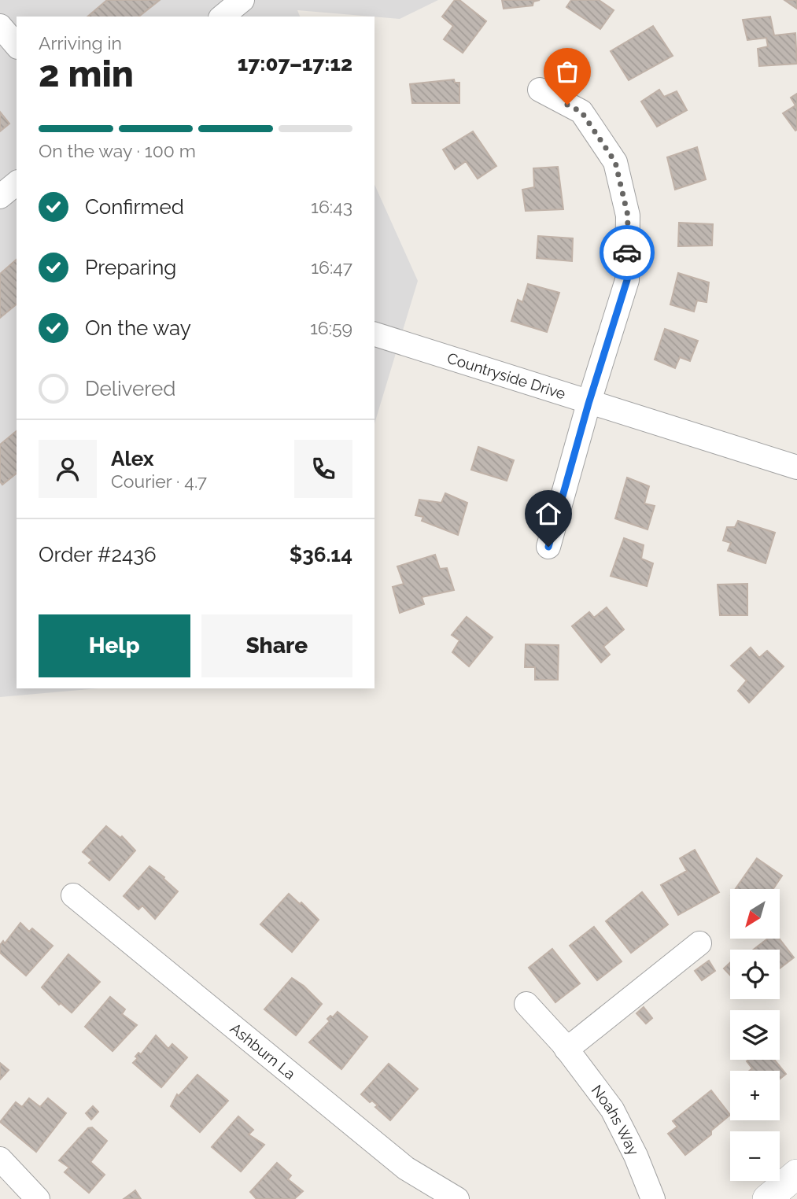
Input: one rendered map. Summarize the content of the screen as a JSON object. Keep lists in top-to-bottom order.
{
  "streets": {
    "street": ["Countryside Drive", "Ashburn La", "Noahs Way"]
  },
  "north": "bottom left",
  "page": {
    "heading": ["2 min", "Arriving in", "17:07–17:12"],
    "panel": [
      "Alex",
      "Courier · 4.7",
      "Order #2436",
      "$36.14"
    ],
    "bar": "On the way · 100 m",
    "list": [
      ["Confirmed", "16:43"],
      ["Preparing", "16:47"],
      ["On the way", "16:59"],
      "Delivered"
    ],
    "buttons": ["Help", "Share"],
    "map_buttons": ["+", "−"]
  }
}
